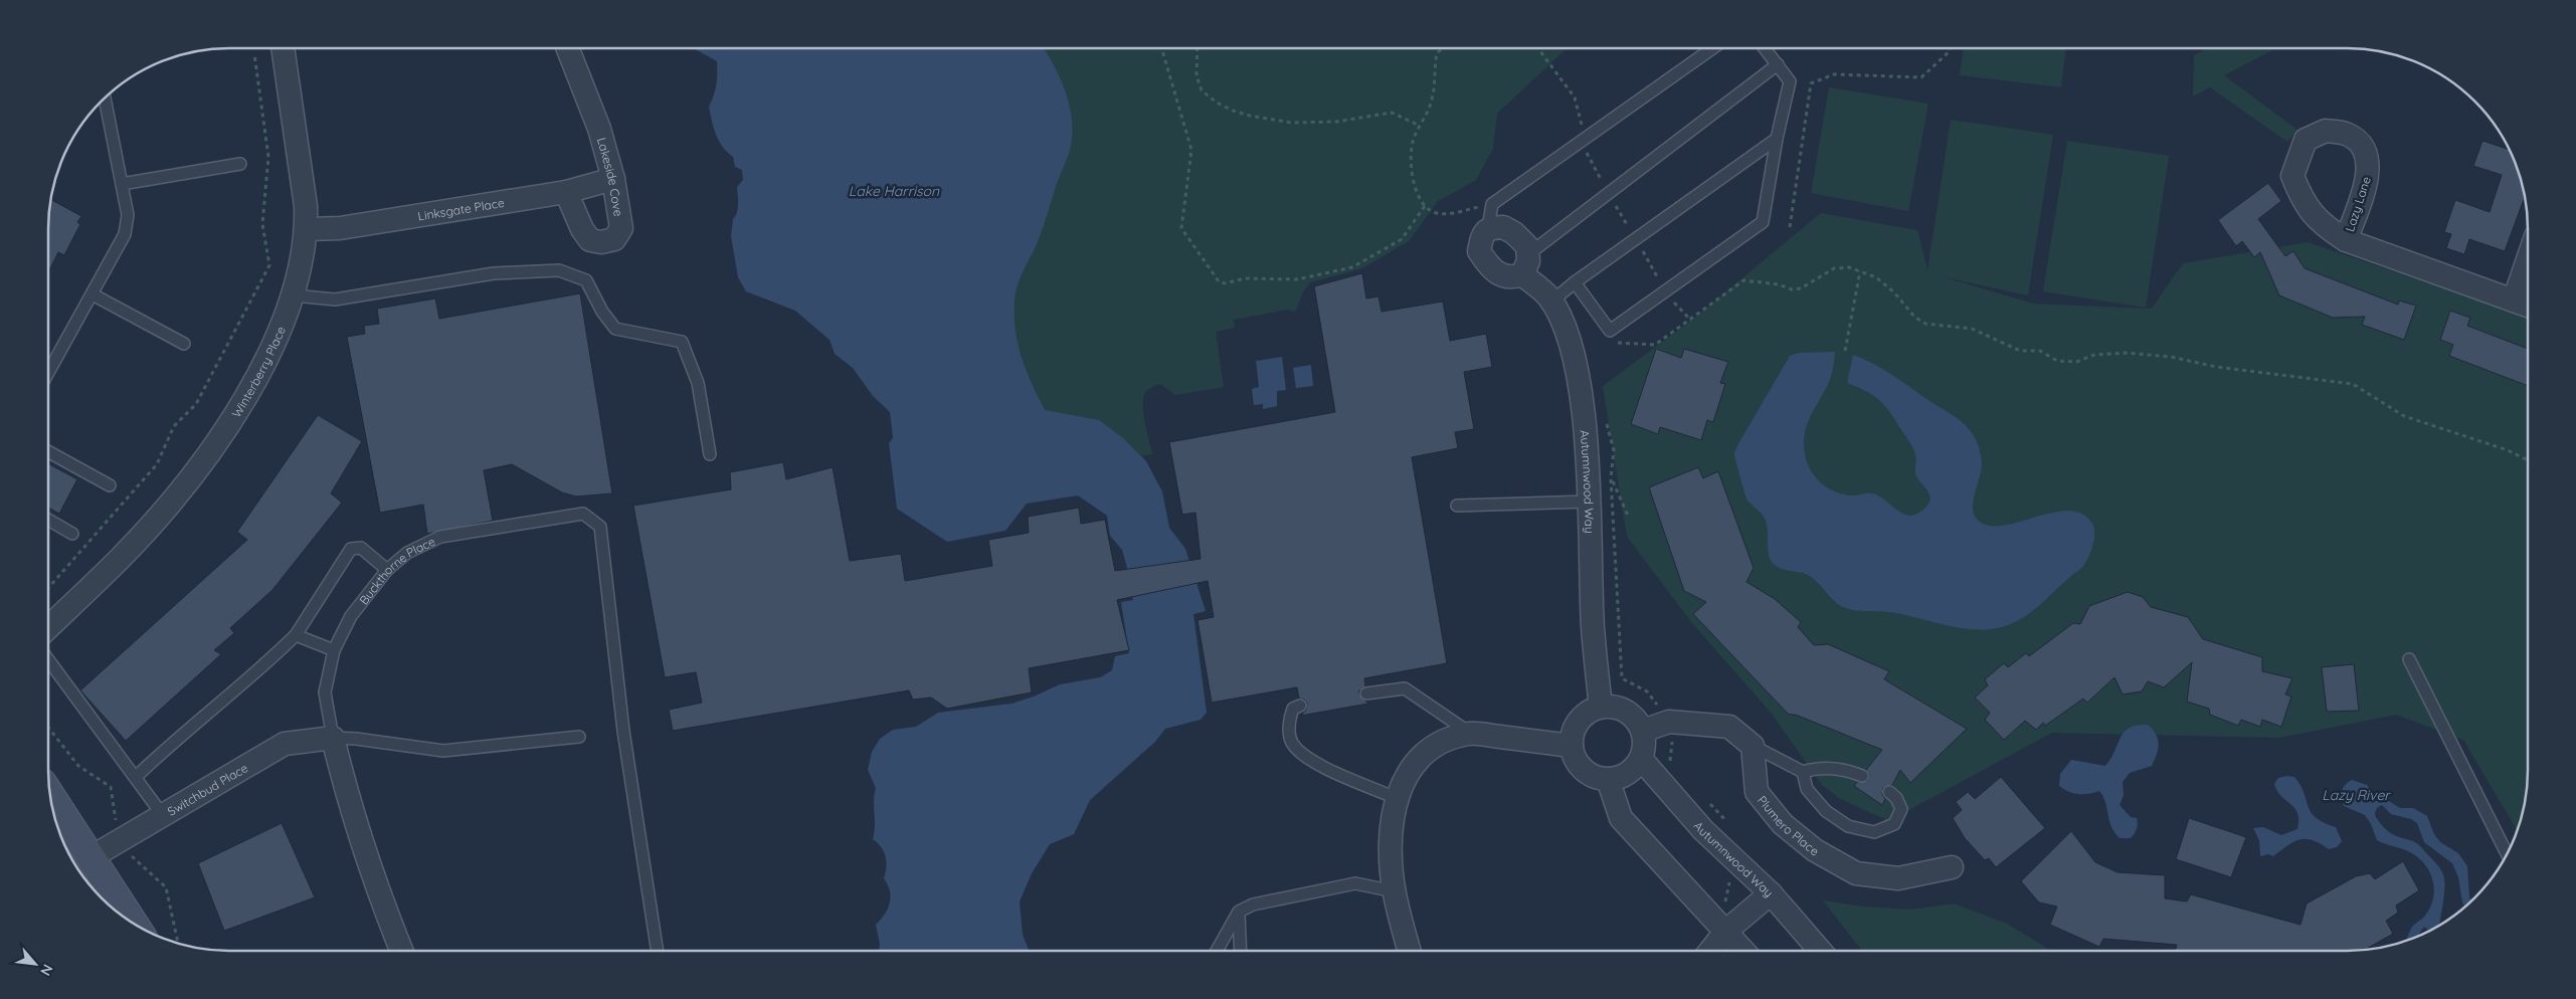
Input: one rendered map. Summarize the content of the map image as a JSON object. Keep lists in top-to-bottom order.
{
  "streets": {
    "street": [
      "Lakeside Cove",
      "Lazy Lane",
      "Linksgate Place",
      "Winterberry Place",
      "Autumnwood Way",
      "Buckthorne Place",
      "Switchbud Place",
      "Plumero Place"
    ]
  },
  "crossings": [
    ["Lakeside Cove", "Linksgate Place"],
    ["Linksgate Place", "Winterberry Place"],
    ["Buckthorne Place", "Switchbud Place"]
  ],
  "water": ["Lake Harrison", "Lazy River"],
  "north": "bottom right"
}
